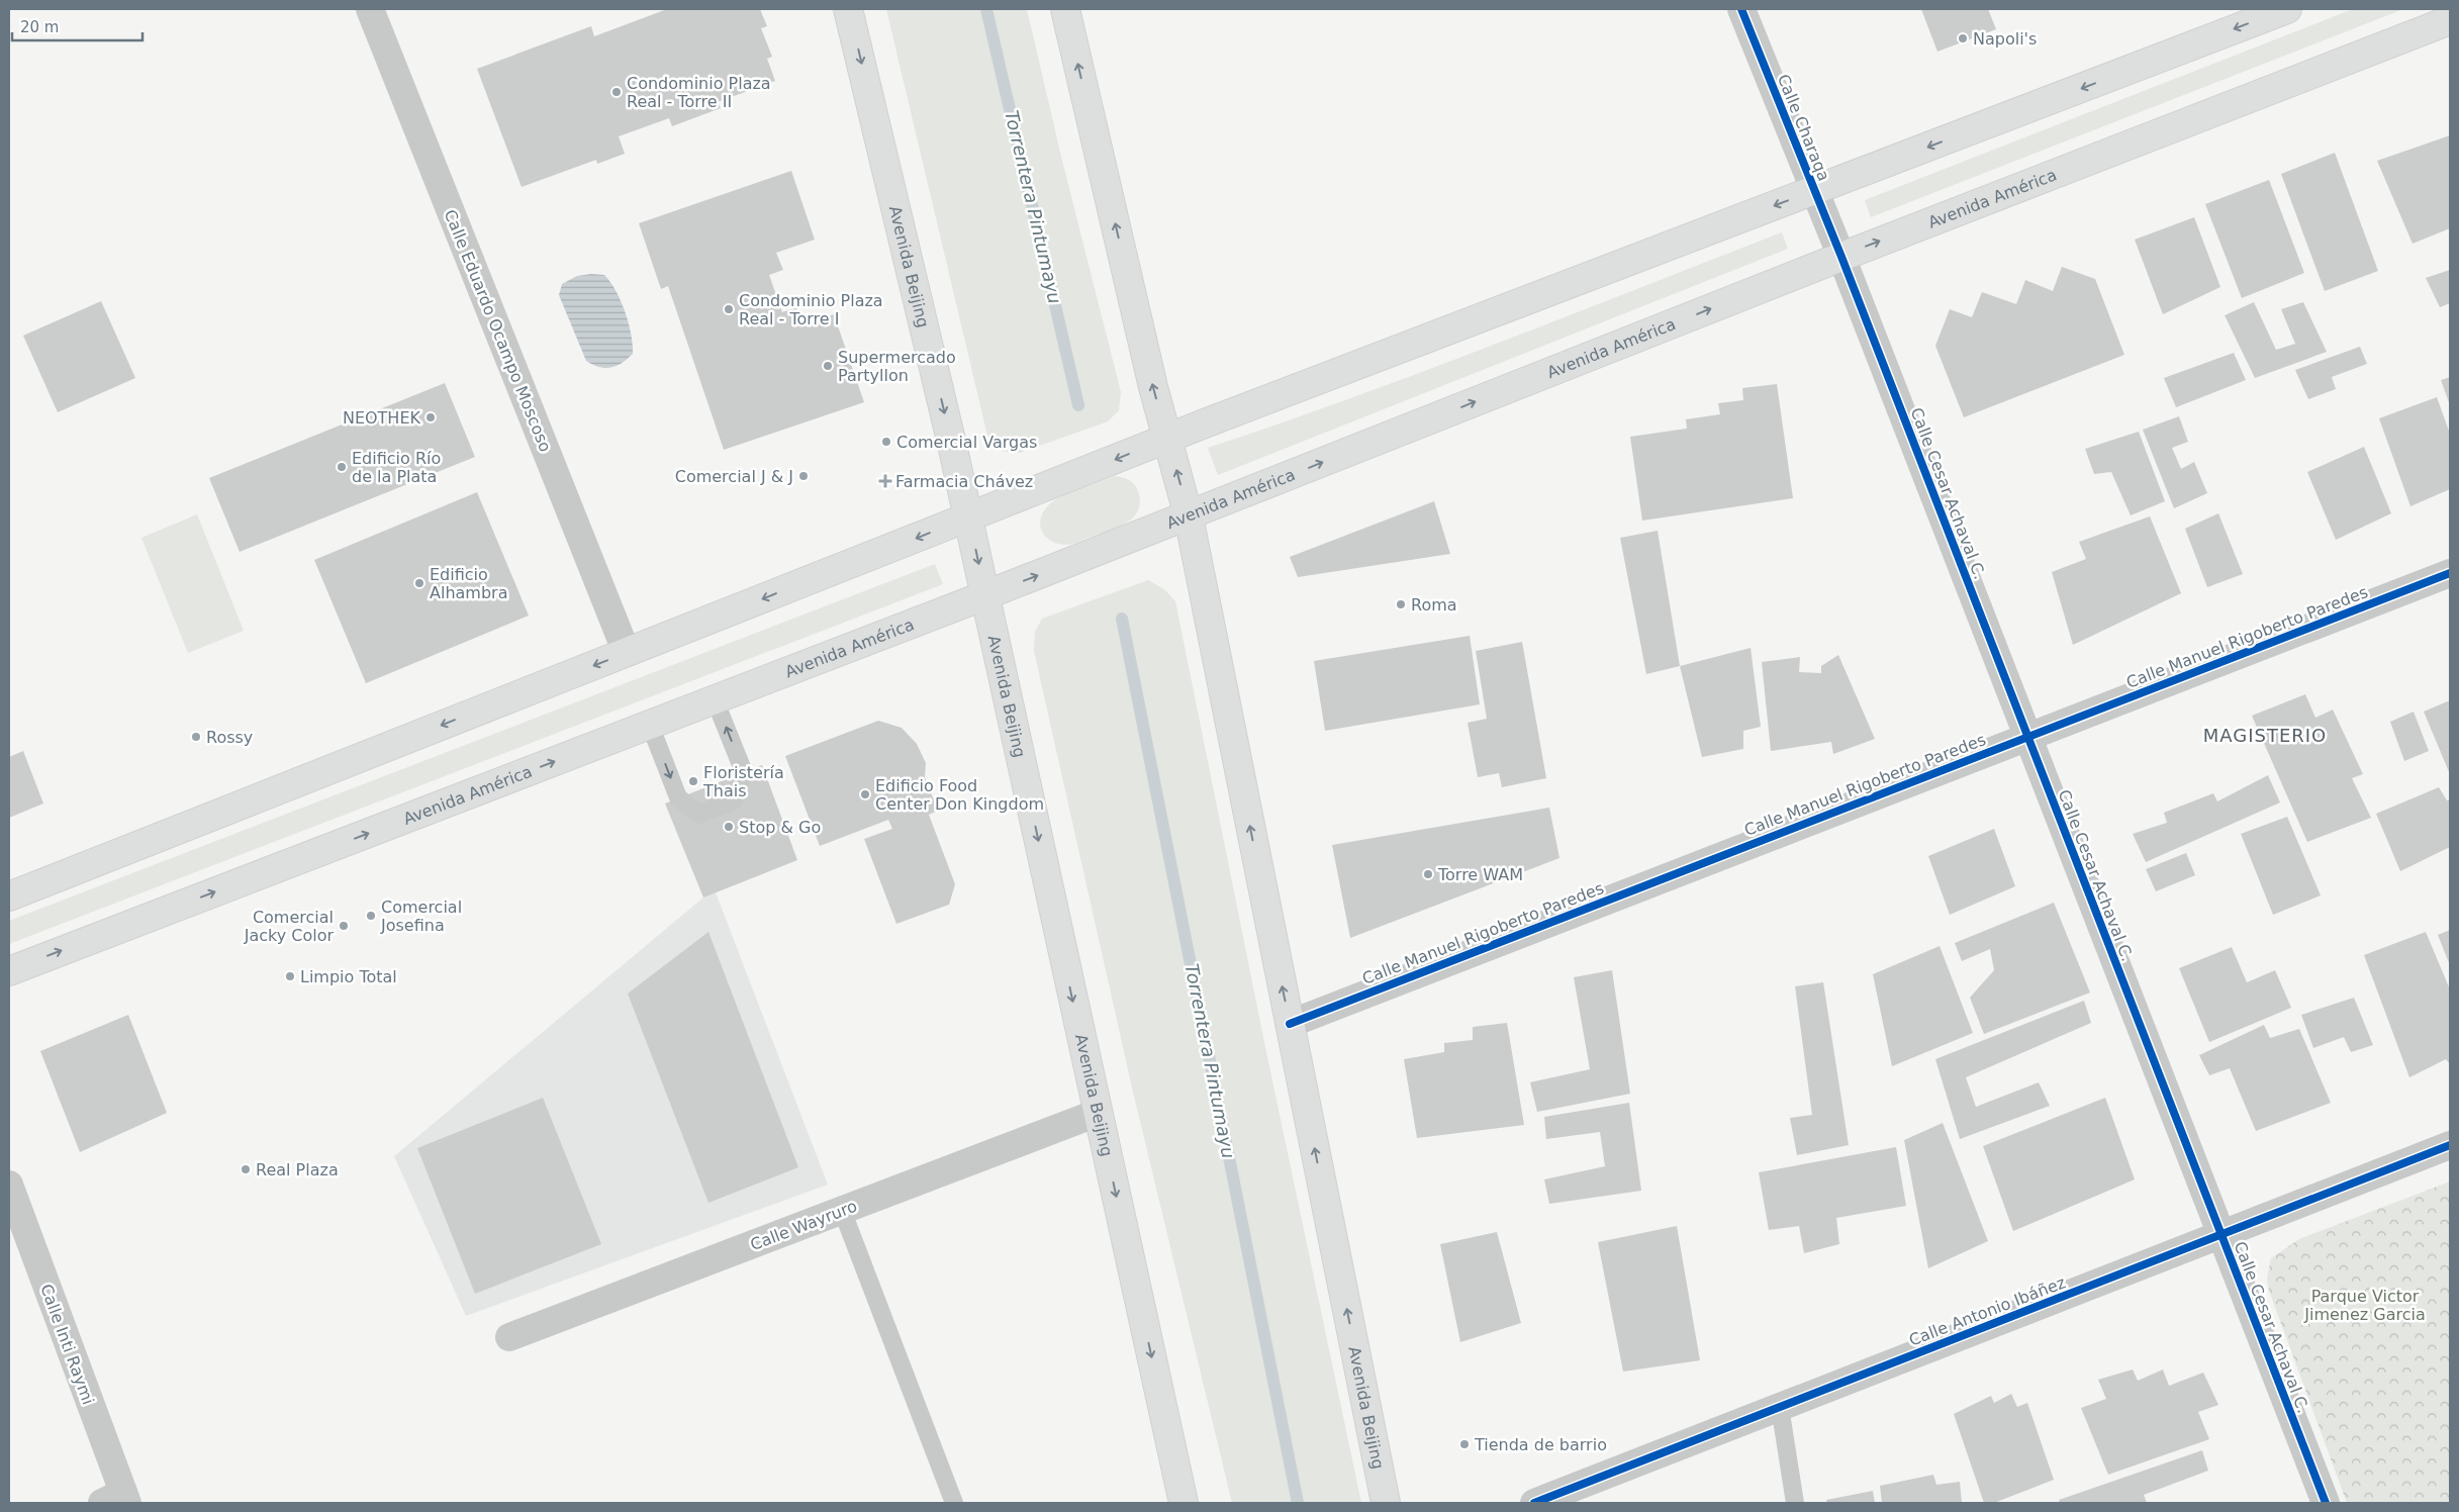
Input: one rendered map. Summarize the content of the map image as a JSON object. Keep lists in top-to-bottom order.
{
  "streets": {
    "main road": ["Avenida América", "Avenida Beijing"],
    "street": [
      "Calle Charaqa",
      "Calle Eduardo Ocampo Moscoso",
      "Calle Cesar Achaval C.",
      "Calle Manuel Rigoberto Paredes",
      "Calle Wayruro",
      "Calle Antonio Ibáñez",
      "Calle Inti Raymi"
    ]
  },
  "crossings": [
    ["Calle Charaqa", "Avenida América"],
    ["Calle Charaqa", "Calle Cesar Achaval C."],
    ["Avenida América", "Avenida Beijing"],
    ["Avenida América", "Calle Cesar Achaval C."],
    ["Avenida Beijing", "Calle Manuel Rigoberto Paredes"],
    ["Avenida Beijing", "Calle Wayruro"],
    ["Calle Cesar Achaval C.", "Calle Manuel Rigoberto Paredes"],
    ["Calle Cesar Achaval C.", "Calle Antonio Ibáñez"]
  ],
  "districts": ["MAGISTERIO"],
  "water": ["Torrentera Pintumayu"],
  "parks": ["Parque Victor Jimenez Garcia"],
  "places": {
    "other": [
      "Napoli's",
      "Condominio Plaza Real - Torre II",
      "Condominio Plaza Real - Torre I",
      "Supermercado Partyllon",
      "NEOTHEK",
      "Comercial Vargas",
      "Edificio Río de la Plata",
      "Comercial J & J",
      "Edificio Alhambra",
      "Roma",
      "Rossy",
      "Floristería Thais",
      "Edificio Food Center Don Kingdom",
      "Stop & Go",
      "Torre WAM",
      "Comercial Josefina",
      "Comercial Jacky Color",
      "Limpio Total",
      "Real Plaza",
      "Tienda de barrio"
    ],
    "health": ["Farmacia Chávez"]
  },
  "scale_bar": "20 m"
}
